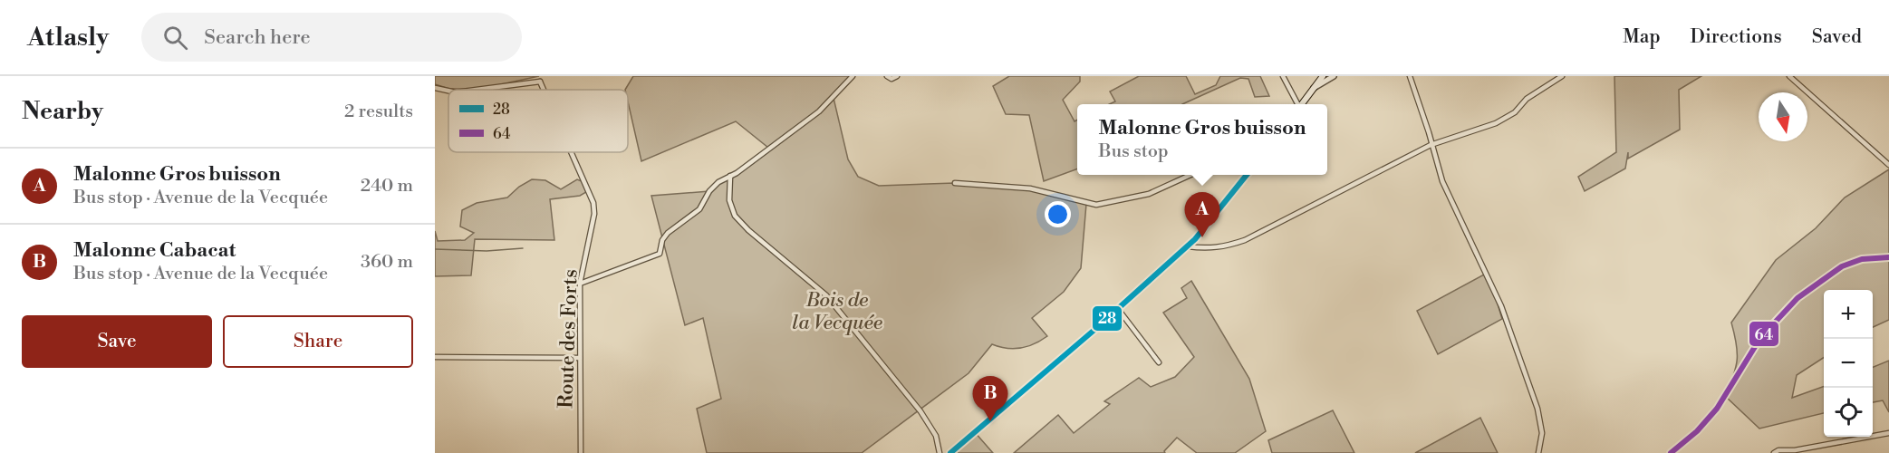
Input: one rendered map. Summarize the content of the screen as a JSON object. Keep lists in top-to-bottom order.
{
  "streets": {
    "street": ["Route des Forts"]
  },
  "parks": ["Bois de la Vecquée"],
  "lines": ["transit line 28", "transit line 64"],
  "legend": ["28", "64"],
  "north": "bottom",
  "page": {
    "header": "Atlasly",
    "search": "Search here",
    "nav": ["Map", "Directions", "Saved"],
    "heading": ["Nearby", "2 results"],
    "popup": ["Malonne Gros buisson", "Bus stop"],
    "list": [
      {
        "mark": "A",
        "name": "Malonne Gros buisson",
        "note": "Bus stop · Avenue de la Vecquée",
        "value": "240 m"
      },
      {
        "mark": "B",
        "name": "Malonne Cabacat",
        "note": "Bus stop · Avenue de la Vecquée",
        "value": "360 m"
      }
    ],
    "pins": ["A", "B"],
    "map_buttons": ["+", "−"],
    "buttons": ["Save", "Share"]
  }
}
